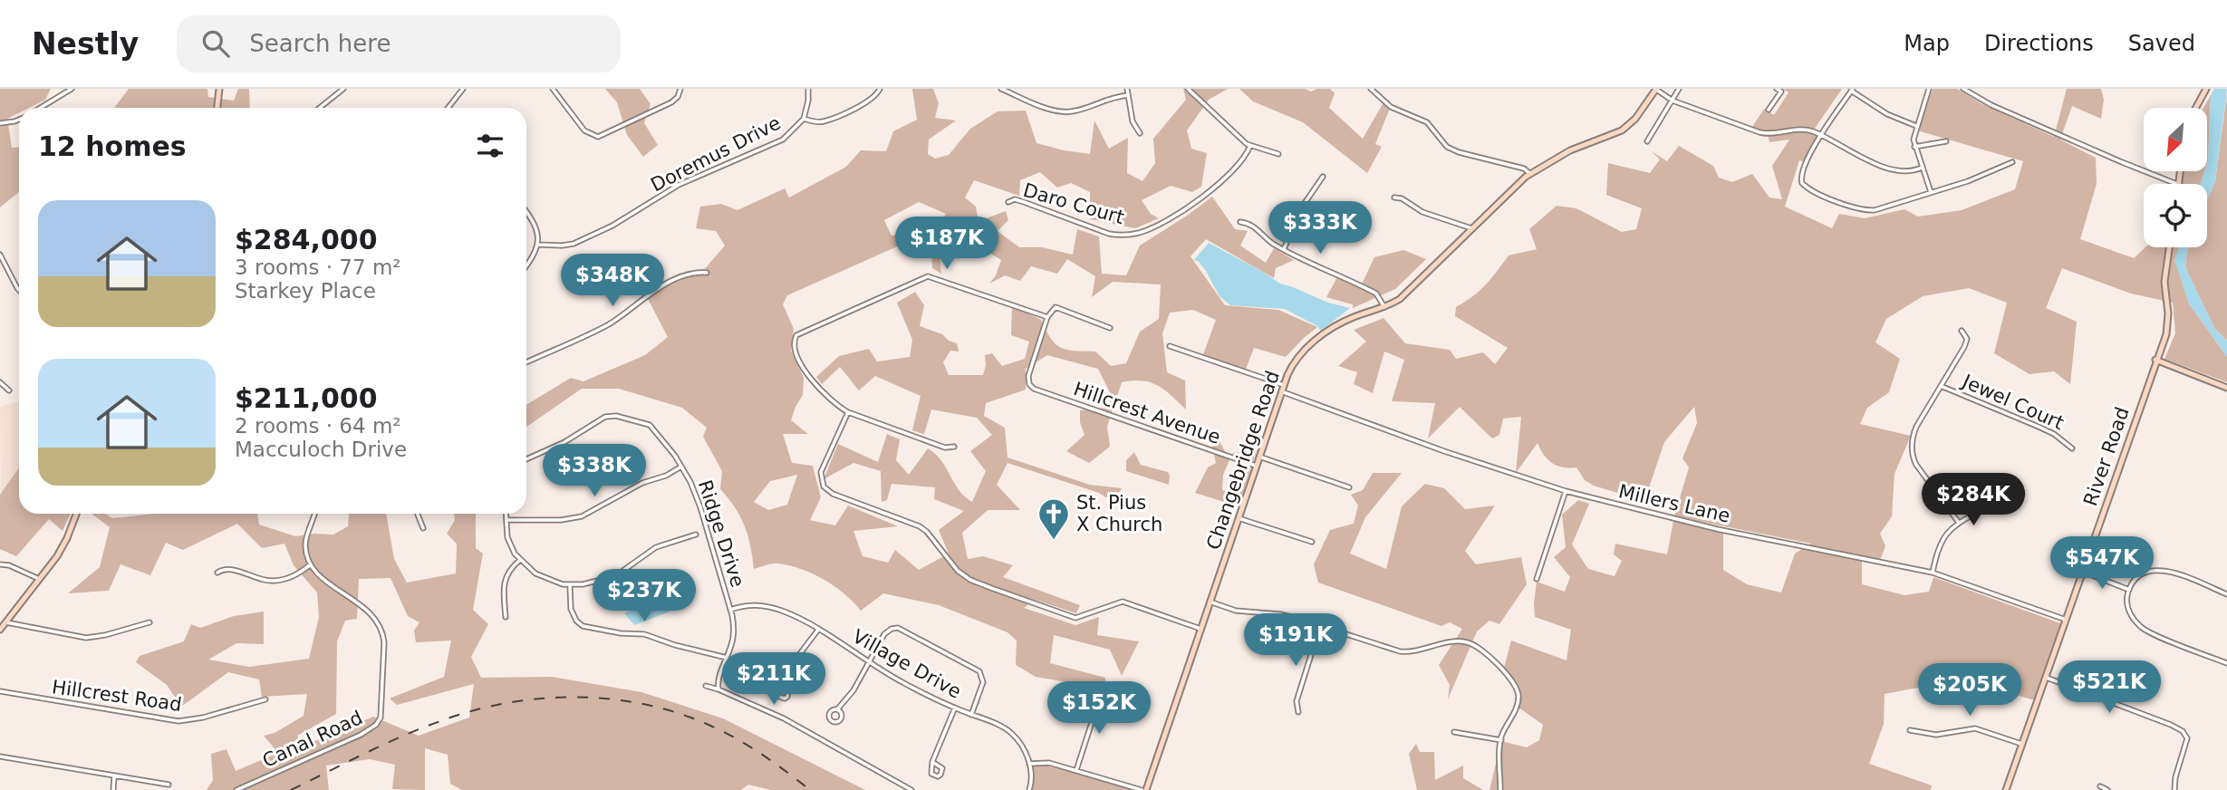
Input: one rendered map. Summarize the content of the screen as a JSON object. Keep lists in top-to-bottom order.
{
  "streets": {
    "main road": ["River Road", "Changebridge Road"],
    "street": [
      "Doremus Drive",
      "Daro Court",
      "Jewel Court",
      "Hillcrest Avenue",
      "Millers Lane",
      "Ridge Drive",
      "Village Drive",
      "Hillcrest Road",
      "Canal Road"
    ]
  },
  "crossings": [
    ["Hillcrest Avenue", "Changebridge Road"],
    ["River Road", "Millers Lane"],
    ["Changebridge Road", "Millers Lane"],
    ["Ridge Drive", "Village Drive"]
  ],
  "places": {
    "church": ["St. Pius X Church"]
  },
  "north": "bottom left",
  "page": {
    "header": "Nestly",
    "search": "Search here",
    "nav": ["Map", "Directions", "Saved"],
    "heading": "12 homes",
    "list": [
      {
        "name": "$284,000",
        "note": "3 rooms · 77 m² · Starkey Place"
      },
      {
        "name": "$211,000",
        "note": "2 rooms · 64 m² · Macculoch Drive"
      }
    ],
    "price": [
      "$333K",
      "$187K",
      "$348K",
      "$338K",
      "$284K",
      "$547K",
      "$237K",
      "$191K",
      "$211K",
      "$521K",
      "$205K",
      "$152K"
    ]
  }
}
